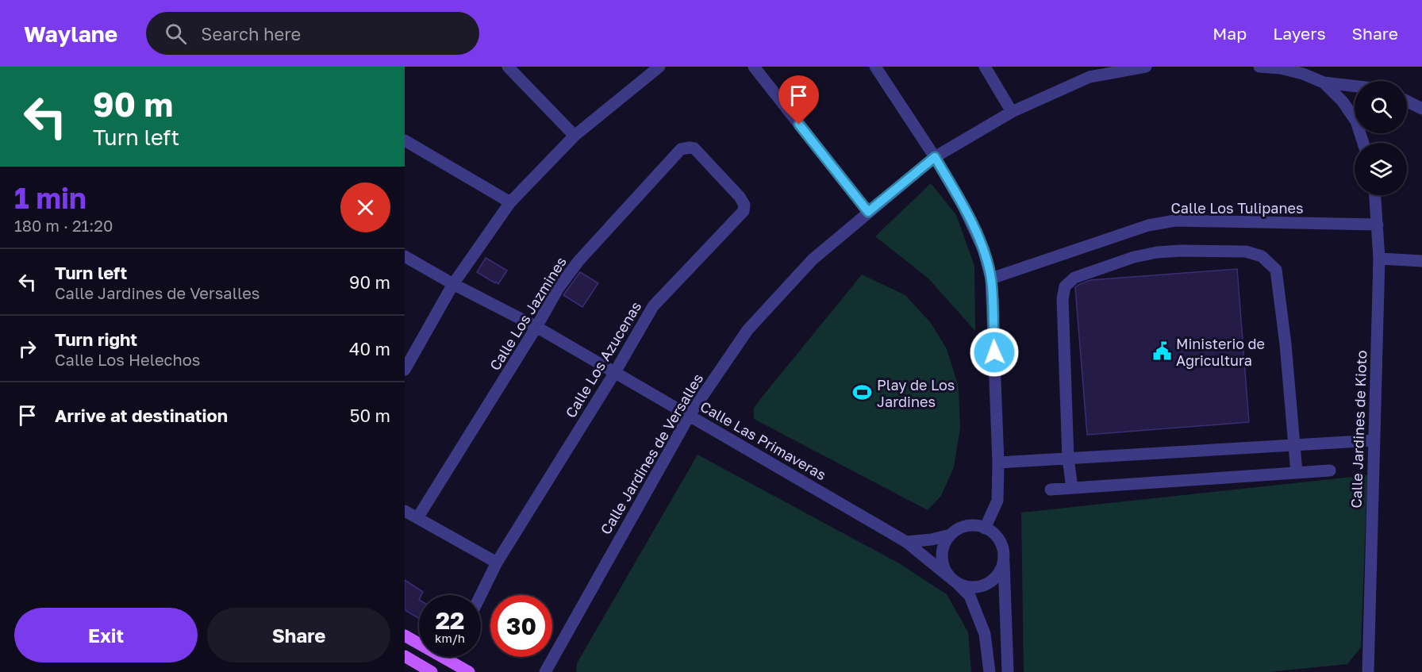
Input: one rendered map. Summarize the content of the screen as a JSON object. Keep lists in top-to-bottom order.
{
  "streets": {
    "street": [
      "Calle Los Tulipanes",
      "Calle Los Jazmines",
      "Calle Los Azucenas",
      "Calle Jardines de Kioto",
      "Calle Las Primaveras",
      "Calle Jardines de Versalles"
    ]
  },
  "crossings": [
    ["Calle Los Tulipanes", "Calle Jardines de Kioto"],
    ["Calle Los Jazmines", "Calle Los Azucenas"],
    ["Calle Los Jazmines", "Calle Las Primaveras"],
    ["Calle Los Azucenas", "Calle Las Primaveras"],
    ["Calle Las Primaveras", "Calle Jardines de Versalles"]
  ],
  "places": {
    "public building": ["Ministerio de Agricultura"],
    "sports": ["Play de Los Jardines"]
  },
  "page": {
    "header": "Waylane",
    "search": "Search here",
    "nav": ["Map", "Layers", "Share"],
    "turn": ["90 m", "Turn left"],
    "heading": ["1 min", "180 m · 21:20"],
    "list": [
      {
        "name": "Turn left",
        "note": "Calle Jardines de Versalles",
        "value": "90 m"
      },
      {
        "name": "Turn right",
        "note": "Calle Los Helechos",
        "value": "40 m"
      },
      {
        "name": "Arrive at destination",
        "value": "50 m"
      }
    ],
    "speed": "22 km/h",
    "limit": "30",
    "buttons": ["Exit", "Share"]
  }
}
